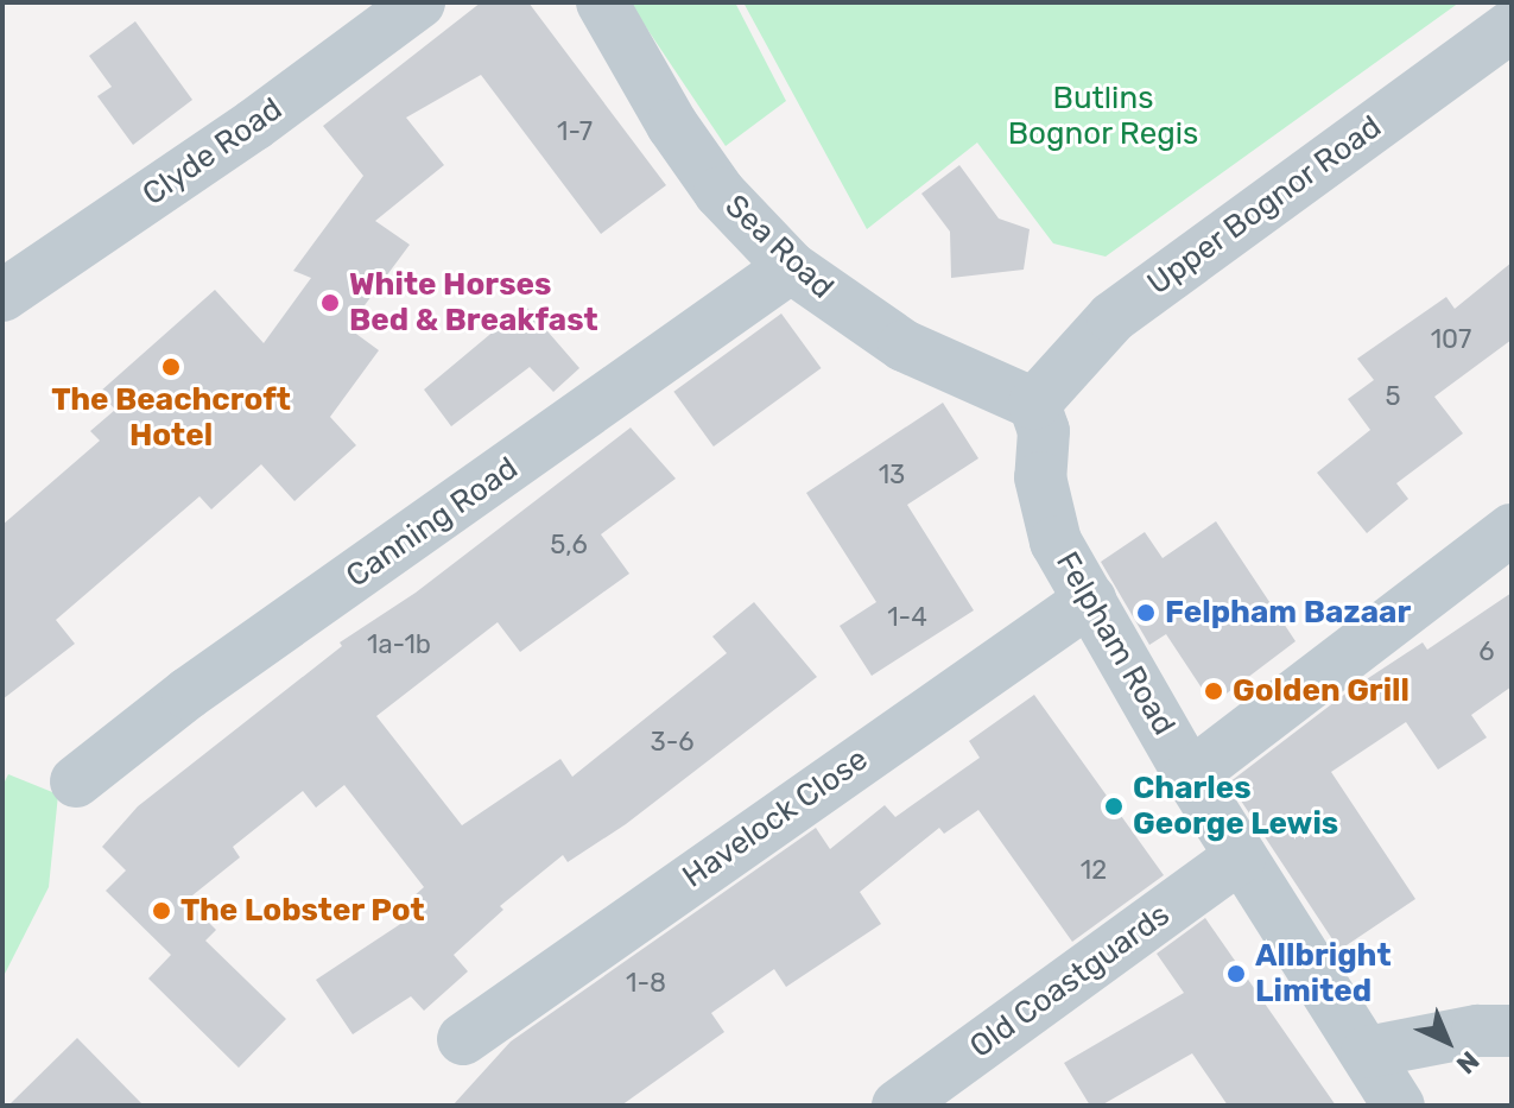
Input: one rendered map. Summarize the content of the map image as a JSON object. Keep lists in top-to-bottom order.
{
  "streets": {
    "street": [
      "Clyde Road",
      "Upper Bognor Road",
      "Sea Road",
      "Canning Road",
      "Felpham Road",
      "Havelock Close",
      "Old Coastguards"
    ]
  },
  "crossings": [
    ["Upper Bognor Road", "Sea Road"],
    ["Upper Bognor Road", "Felpham Road"],
    ["Sea Road", "Canning Road"],
    ["Sea Road", "Felpham Road"],
    ["Felpham Road", "Havelock Close"],
    ["Felpham Road", "Old Coastguards"]
  ],
  "parks": ["Butlins Bognor Regis"],
  "places": [
    "White Horses Bed & Breakfast",
    "The Beachcroft Hotel",
    "Felpham Bazaar",
    "Golden Grill",
    "Charles George Lewis",
    "The Lobster Pot",
    "Allbright Limited"
  ],
  "house_numbers": [
    "1-7",
    "107",
    "5",
    "13",
    "5,6",
    "1-4",
    "1a-1b",
    "6",
    "3-6",
    "12",
    "1-8"
  ],
  "north": "bottom right"
}
